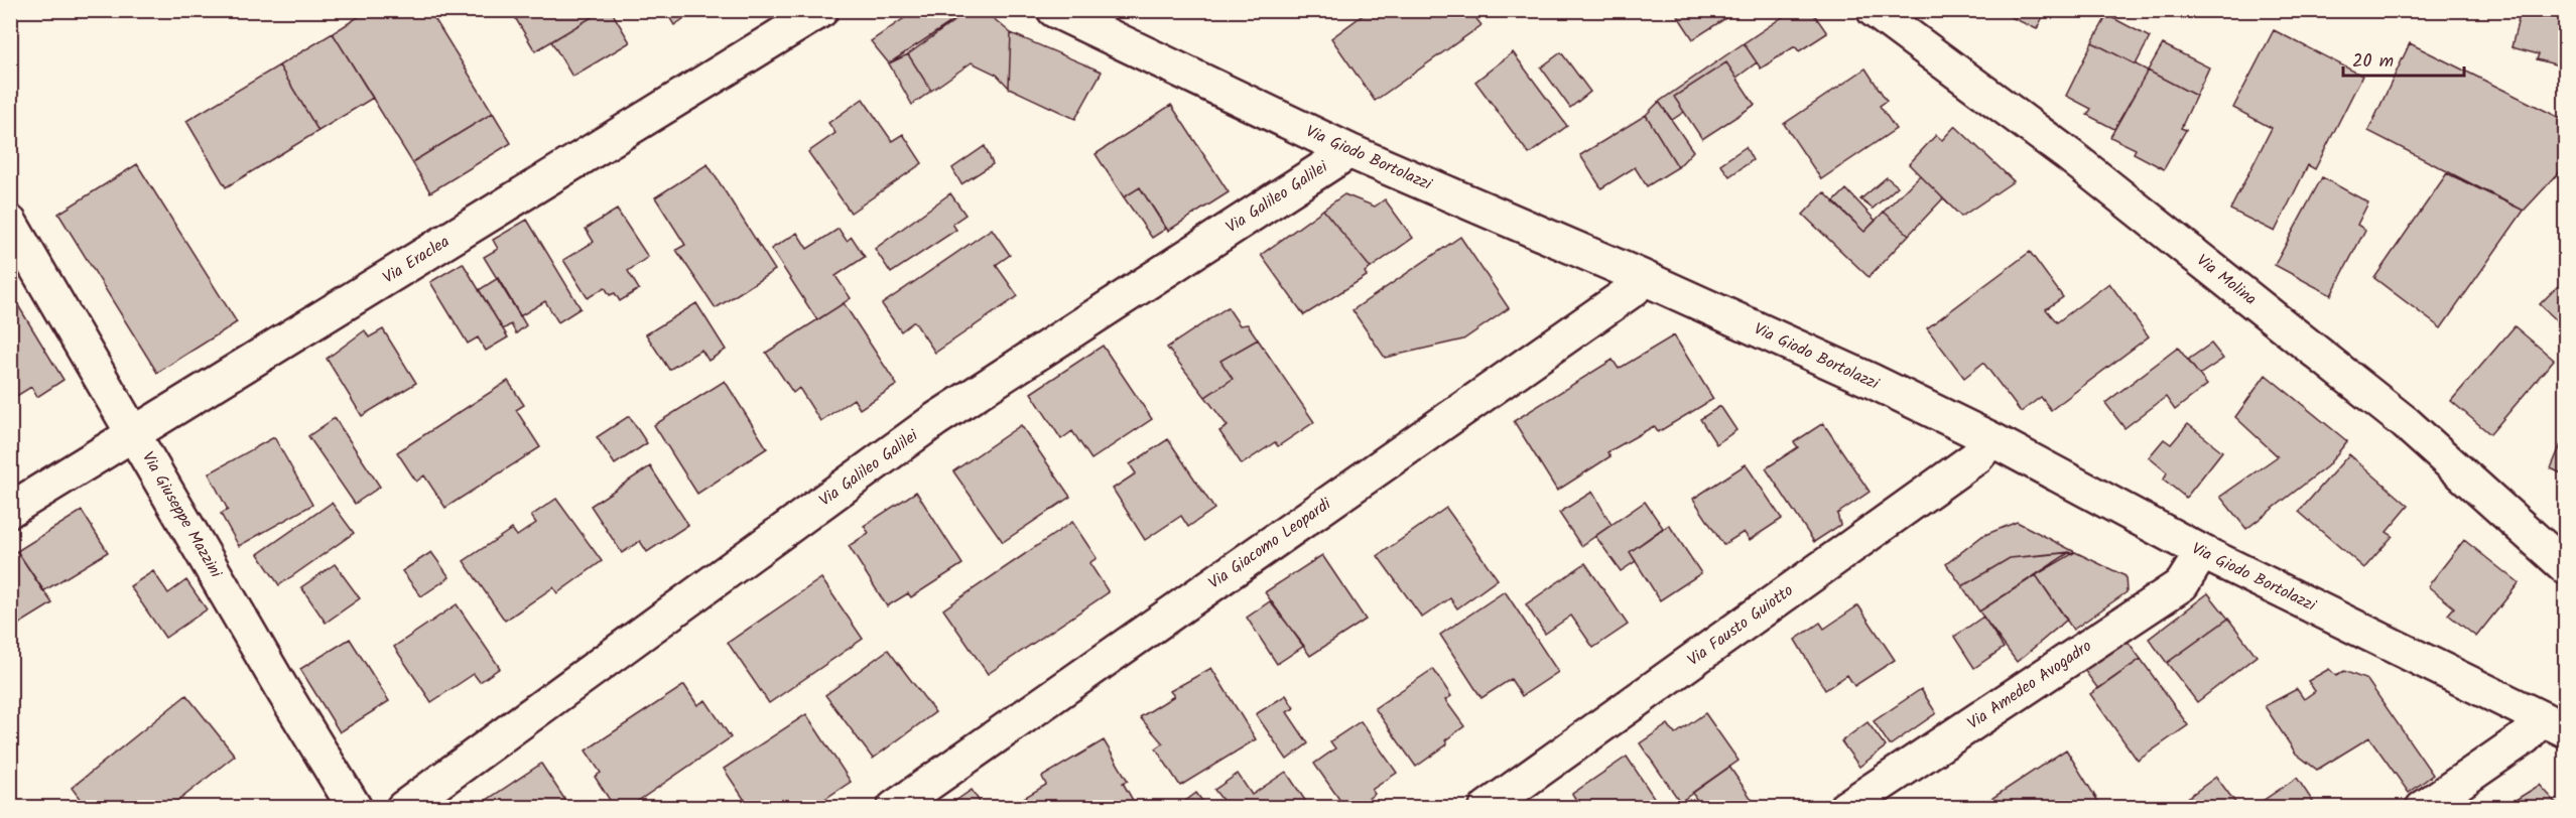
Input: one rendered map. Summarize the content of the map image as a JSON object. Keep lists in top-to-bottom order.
{
  "streets": {
    "street": [
      "Via Giodo Bortolazzi",
      "Via Galileo Galilei",
      "Via Eraclea",
      "Via Molina",
      "Via Giuseppe Mazzini",
      "Via Giacomo Leopardi",
      "Via Fausto Guiotto",
      "Via Amedeo Avogadro"
    ]
  },
  "crossings": [
    ["Via Giodo Bortolazzi", "Via Galileo Galilei"],
    ["Via Giodo Bortolazzi", "Via Giacomo Leopardi"],
    ["Via Giodo Bortolazzi", "Via Fausto Guiotto"],
    ["Via Giodo Bortolazzi", "Via Amedeo Avogadro"],
    ["Via Eraclea", "Via Giuseppe Mazzini"]
  ],
  "scale_bar": "20 m"
}
